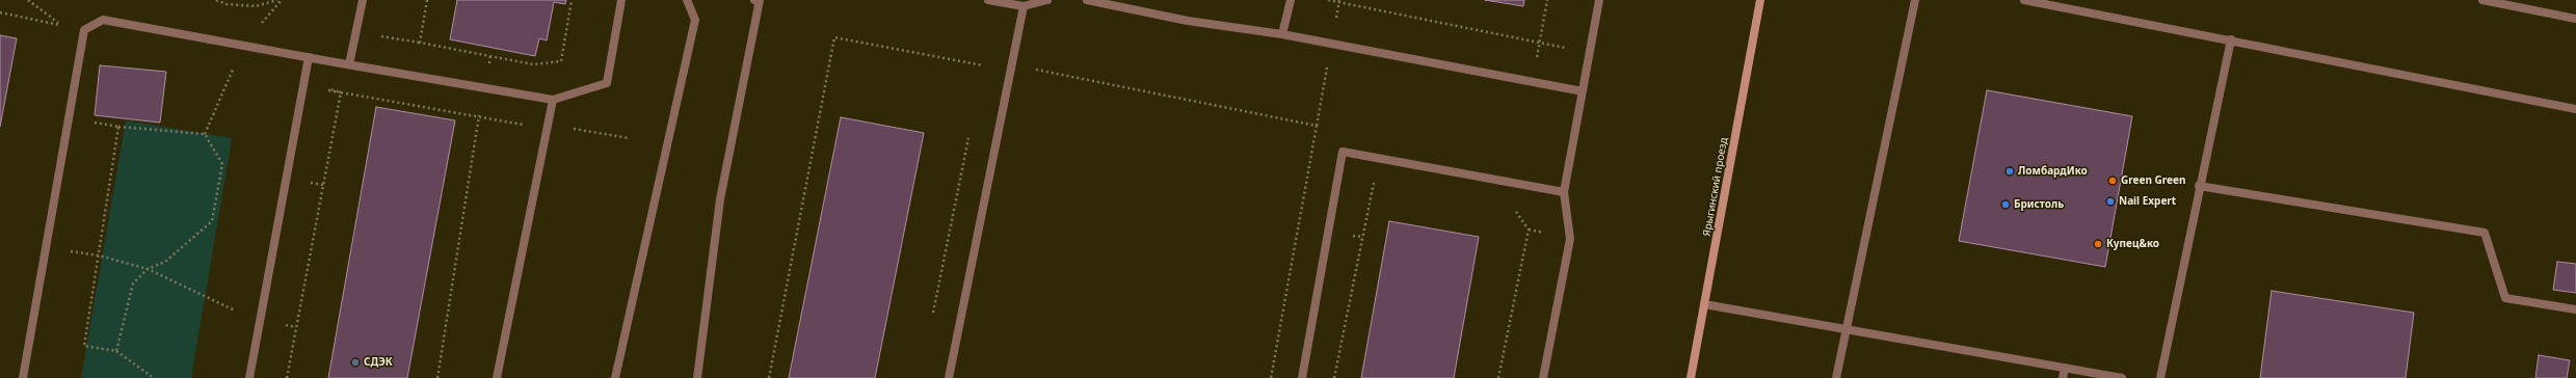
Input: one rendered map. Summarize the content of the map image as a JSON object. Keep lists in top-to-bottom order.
{
  "streets": {
    "main road": ["Ярыгинский проезд"]
  },
  "places": [
    "ЛомбардИко",
    "Green Green",
    "Nail Expert",
    "Бристоль",
    "Купец&ко",
    "СДЭК"
  ]
}
